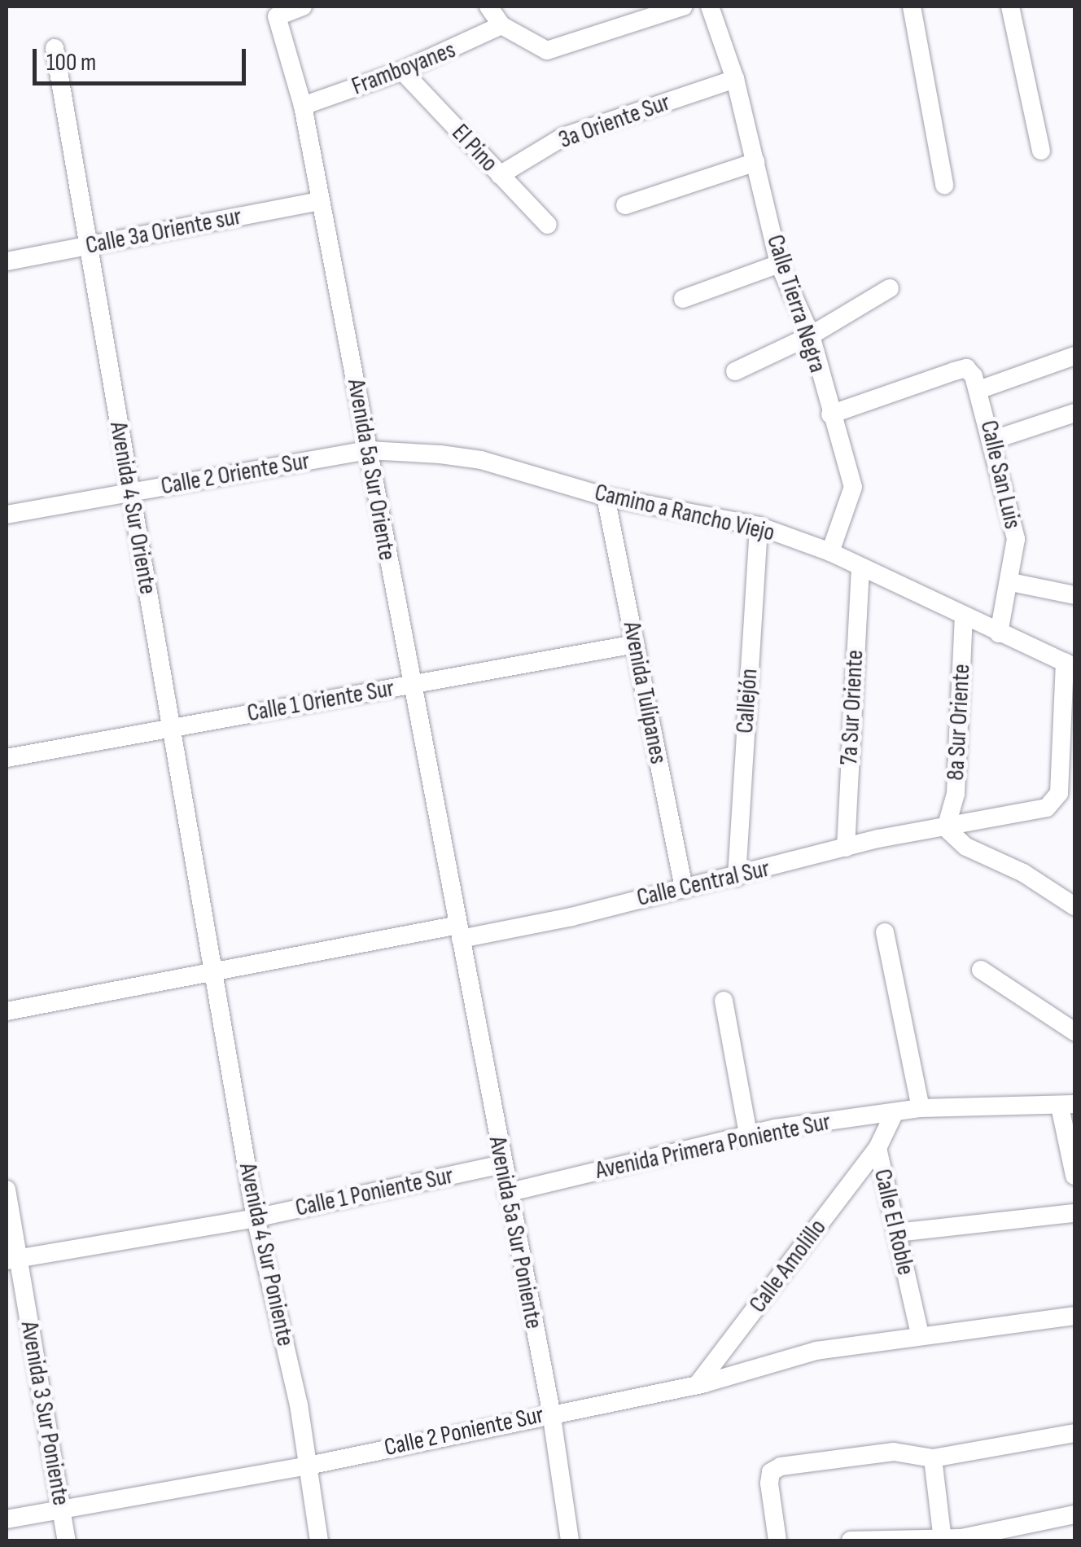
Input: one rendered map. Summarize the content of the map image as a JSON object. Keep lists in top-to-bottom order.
{
  "streets": {
    "street": [
      "Framboyanes",
      "3a Oriente Sur",
      "El Pino",
      "Calle 3a Oriente sur",
      "Calle Tierra Negra",
      "Avenida 5a Sur Oriente",
      "Calle 2 Oriente Sur",
      "Calle San Luis",
      "Avenida 4 Sur Oriente",
      "Camino a Rancho Viejo",
      "Avenida Tulipanes",
      "Calle 1 Oriente Sur",
      "Callejón",
      "7a Sur Oriente",
      "8a Sur Oriente",
      "Calle Central Sur",
      "Avenida Primera Poniente Sur",
      "Calle 1 Poniente Sur",
      "Calle El Roble",
      "Avenida 5a Sur Poniente",
      "Avenida 4 Sur Poniente",
      "Calle Amolillo",
      "Avenida 3 Sur Poniente",
      "Calle 2 Poniente Sur"
    ]
  },
  "crossings": [
    ["Framboyanes", "El Pino"],
    ["Framboyanes", "Avenida 5a Sur Oriente"],
    ["3a Oriente Sur", "El Pino"],
    ["3a Oriente Sur", "Calle Tierra Negra"],
    ["Calle 3a Oriente sur", "Avenida 5a Sur Oriente"],
    ["Calle 3a Oriente sur", "Avenida 4 Sur Oriente"],
    ["Calle Tierra Negra", "Calle San Luis"],
    ["Calle Tierra Negra", "Camino a Rancho Viejo"],
    ["Avenida 5a Sur Oriente", "Calle 2 Oriente Sur"],
    ["Avenida 5a Sur Oriente", "Camino a Rancho Viejo"],
    ["Avenida 5a Sur Oriente", "Calle 1 Oriente Sur"],
    ["Avenida 5a Sur Oriente", "Calle Central Sur"],
    ["Avenida 5a Sur Oriente", "Avenida 5a Sur Poniente"],
    ["Calle 2 Oriente Sur", "Avenida 4 Sur Oriente"],
    ["Calle 2 Oriente Sur", "Camino a Rancho Viejo"],
    ["Calle San Luis", "Camino a Rancho Viejo"],
    ["Avenida 4 Sur Oriente", "Calle 1 Oriente Sur"],
    ["Avenida 4 Sur Oriente", "Calle Central Sur"],
    ["Avenida 4 Sur Oriente", "Avenida 4 Sur Poniente"],
    ["Camino a Rancho Viejo", "Avenida Tulipanes"],
    ["Camino a Rancho Viejo", "Callejón"],
    ["Camino a Rancho Viejo", "7a Sur Oriente"],
    ["Camino a Rancho Viejo", "8a Sur Oriente"],
    ["Camino a Rancho Viejo", "Calle Central Sur"],
    ["Avenida Tulipanes", "Calle 1 Oriente Sur"],
    ["Avenida Tulipanes", "Calle Central Sur"],
    ["Callejón", "Calle Central Sur"],
    ["7a Sur Oriente", "Calle Central Sur"],
    ["8a Sur Oriente", "Calle Central Sur"],
    ["Calle Central Sur", "Avenida 5a Sur Poniente"],
    ["Calle Central Sur", "Avenida 4 Sur Poniente"],
    ["Avenida Primera Poniente Sur", "Calle El Roble"],
    ["Avenida Primera Poniente Sur", "Avenida 5a Sur Poniente"],
    ["Calle 1 Poniente Sur", "Avenida 5a Sur Poniente"],
    ["Calle 1 Poniente Sur", "Avenida 4 Sur Poniente"],
    ["Calle 1 Poniente Sur", "Avenida 3 Sur Poniente"],
    ["Calle El Roble", "Calle Amolillo"],
    ["Calle El Roble", "Calle 2 Poniente Sur"],
    ["Avenida 5a Sur Poniente", "Calle 2 Poniente Sur"],
    ["Avenida 4 Sur Poniente", "Calle 2 Poniente Sur"],
    ["Calle Amolillo", "Calle 2 Poniente Sur"],
    ["Avenida 3 Sur Poniente", "Calle 2 Poniente Sur"]
  ],
  "scale_bar": "100 m"
}
